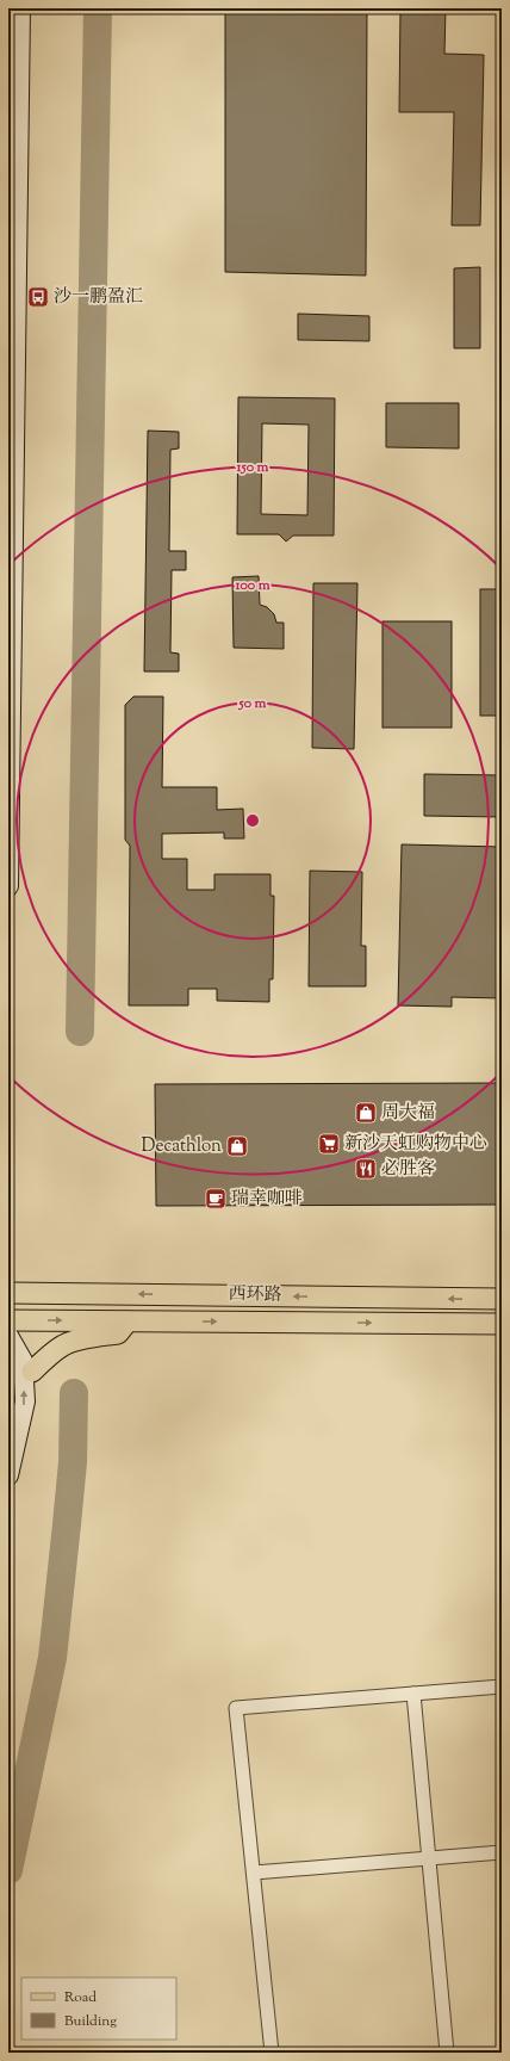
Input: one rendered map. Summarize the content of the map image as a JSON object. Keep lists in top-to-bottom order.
{
  "streets": {
    "main road": ["西环路"]
  },
  "places": {
    "bus stop": ["沙一鹏盈汇"],
    "shop": ["周大福", "Decathlon"],
    "supermarket": ["新沙天虹购物中心"],
    "restaurant": ["必胜客"],
    "cafe": ["瑞幸咖啡"]
  },
  "legend": ["Road", "Building"],
  "rings": ["150 m", "100 m", "50 m"]
}
